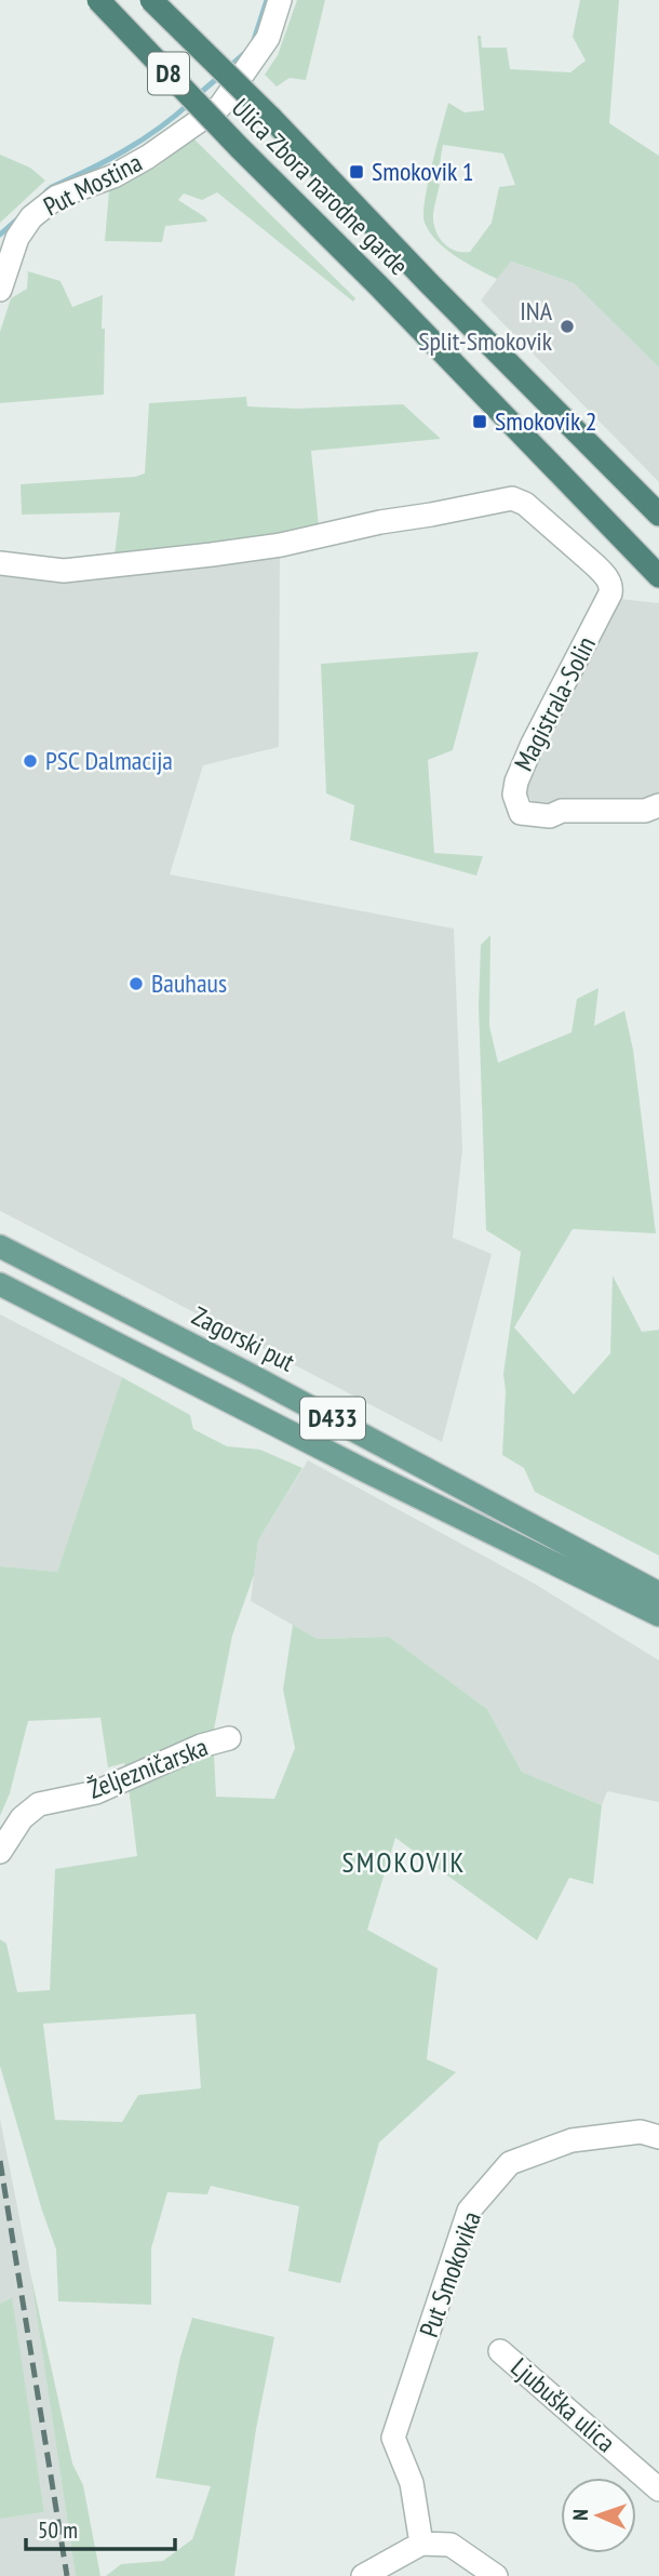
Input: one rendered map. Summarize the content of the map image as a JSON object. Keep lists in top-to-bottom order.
{
  "streets": {
    "highway": ["D8", "Ulica Zbora narodne garde"],
    "main road": ["Zagorski put", "D433"],
    "street": [
      "Put Mostina",
      "Magistrala-Solin",
      "Željezničarska",
      "Put Smokovika",
      "Ljubuška ulica"
    ]
  },
  "districts": ["SMOKOVIK"],
  "places": {
    "transit": ["Smokovik 1", "Smokovik 2"],
    "other": ["INA Split-Smokovik", "PSC Dalmacija", "Bauhaus"]
  },
  "scale_bar": "50 m",
  "north": "left"
}
